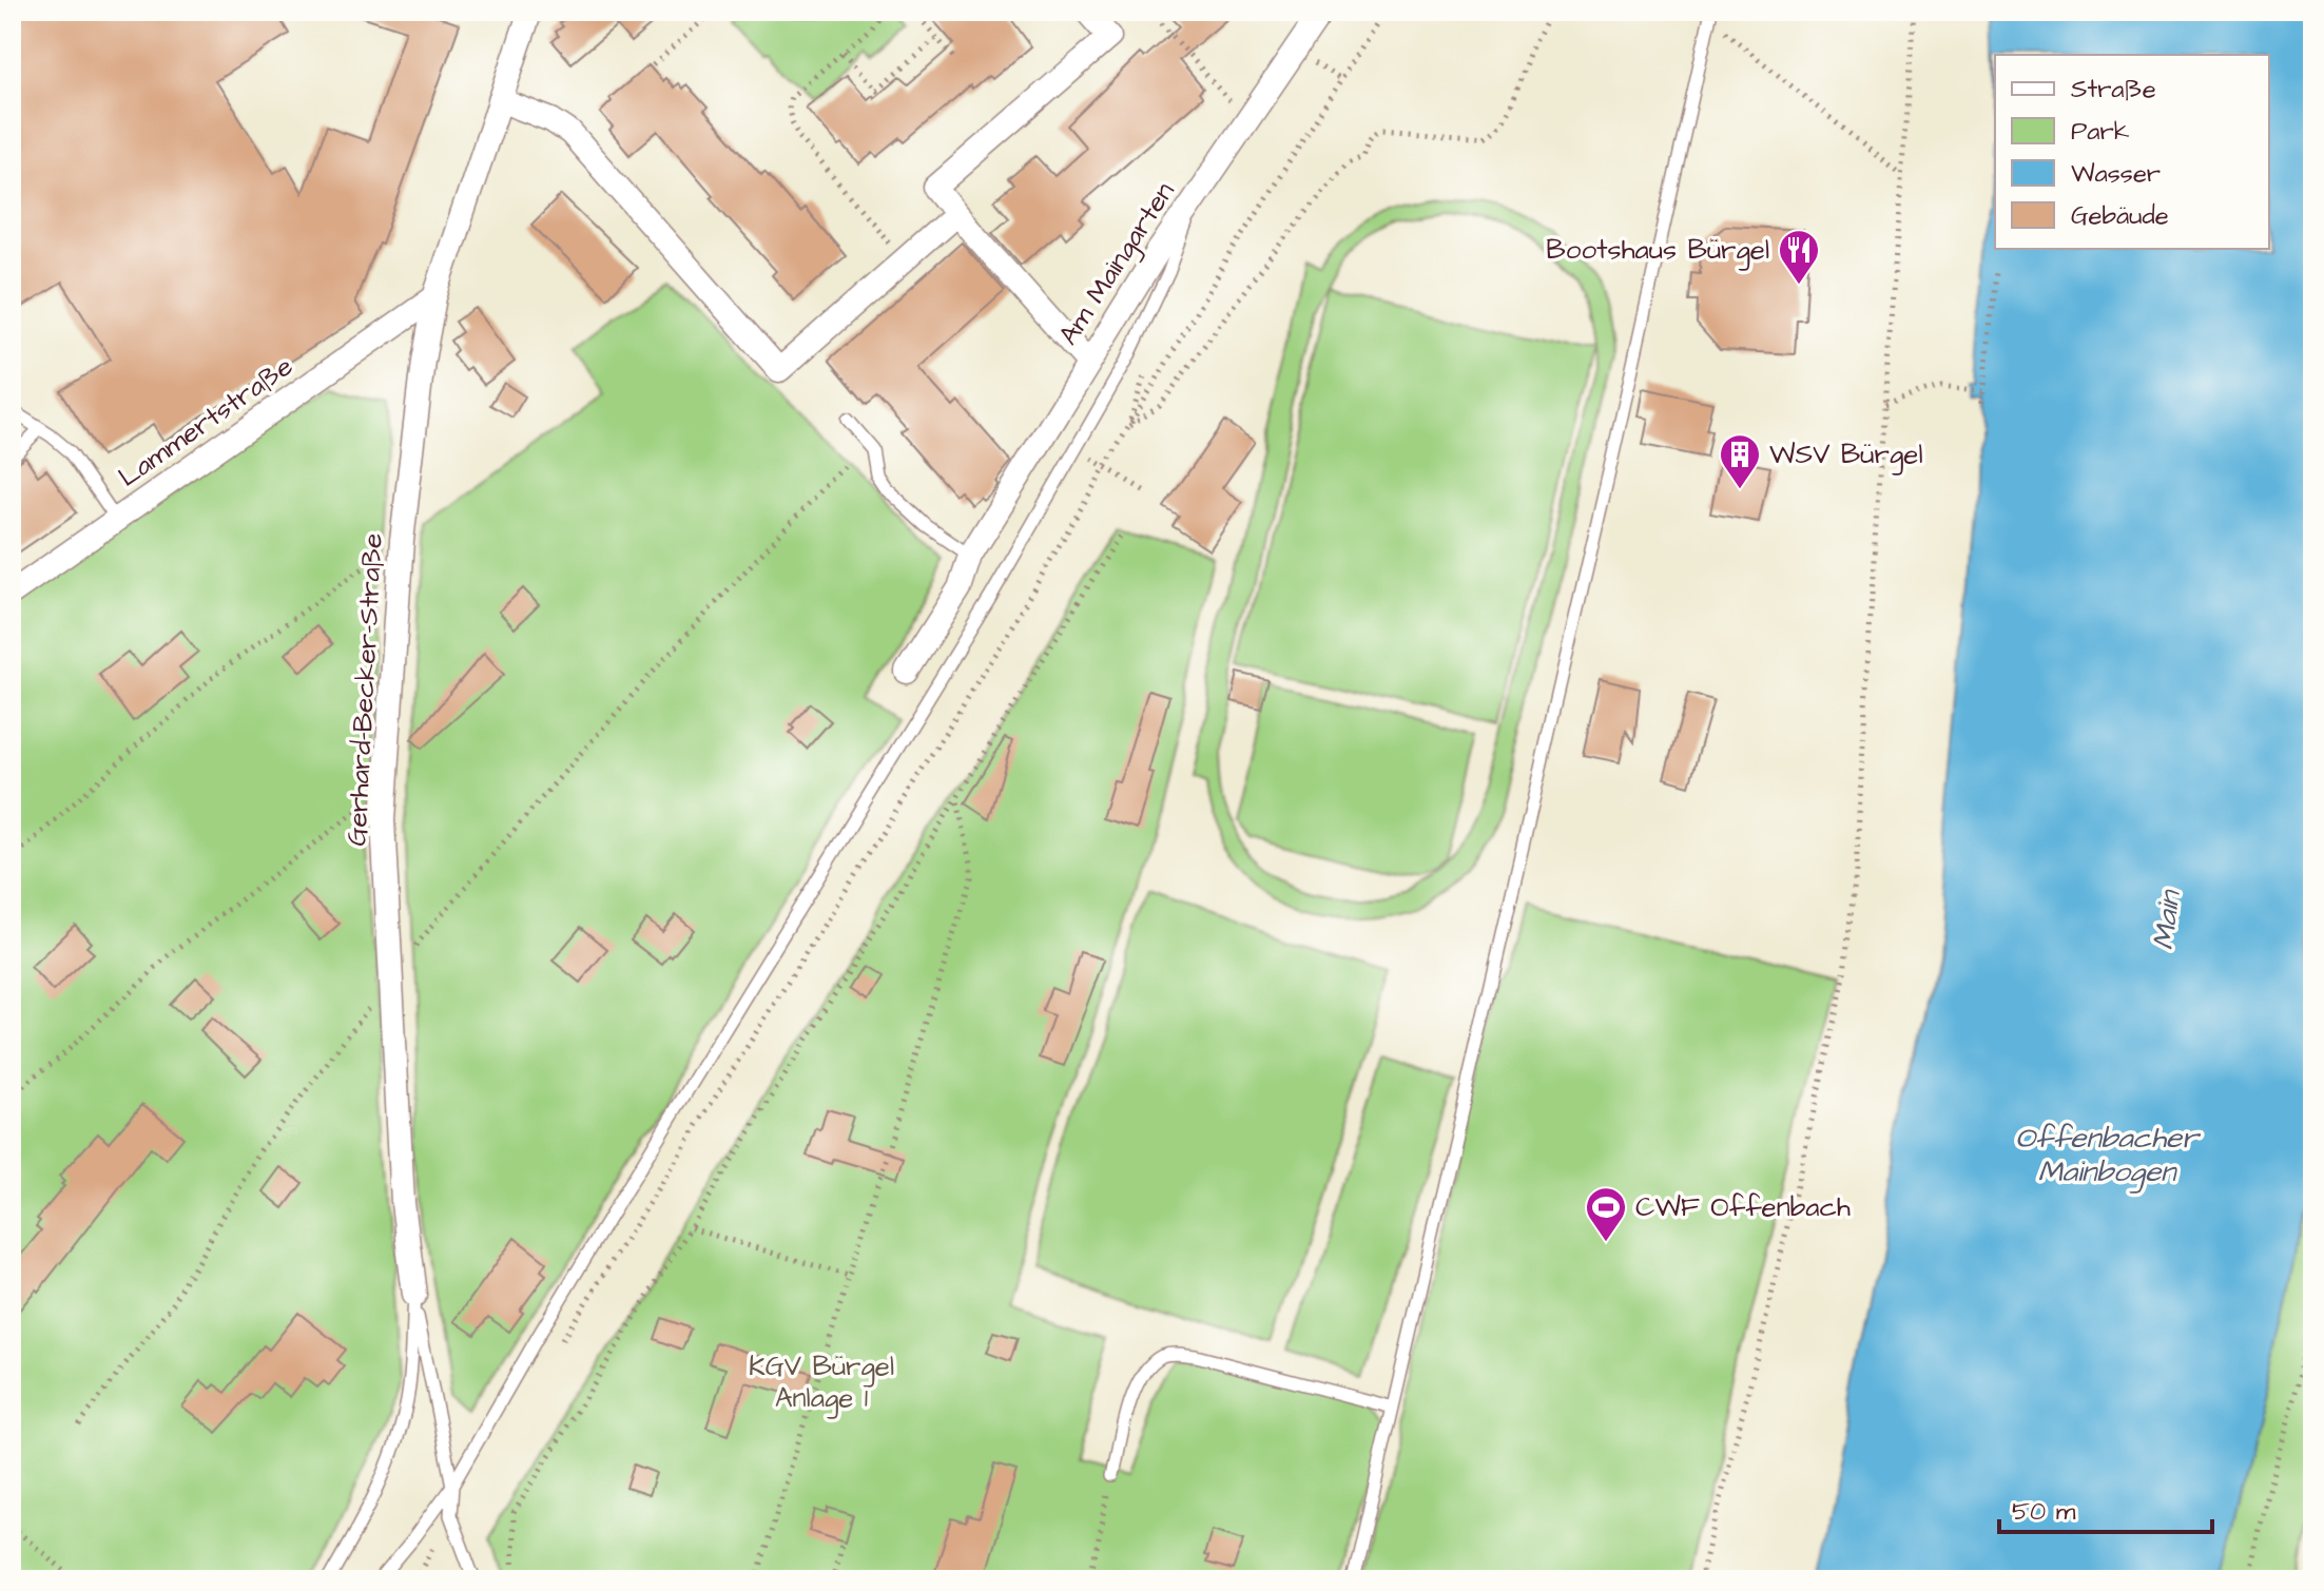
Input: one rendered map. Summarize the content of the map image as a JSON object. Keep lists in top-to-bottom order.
{
  "streets": {
    "street": ["Am Maingarten", "Lammertstraße", "Gerhard-Becker-Straße"]
  },
  "crossings": [
    ["Lammertstraße", "Gerhard-Becker-Straße"]
  ],
  "water": ["Main", "Offenbacher Mainbogen"],
  "parks": ["KGV Bürgel Anlage 1"],
  "places": {
    "restaurant": ["Bootshaus Bürgel"],
    "building": ["WSV Bürgel"],
    "sports": ["CWF Offenbach"]
  },
  "legend": [
    "Straße",
    "Park",
    "Wasser",
    "Gebäude"
  ],
  "scale_bar": "50 m"
}
